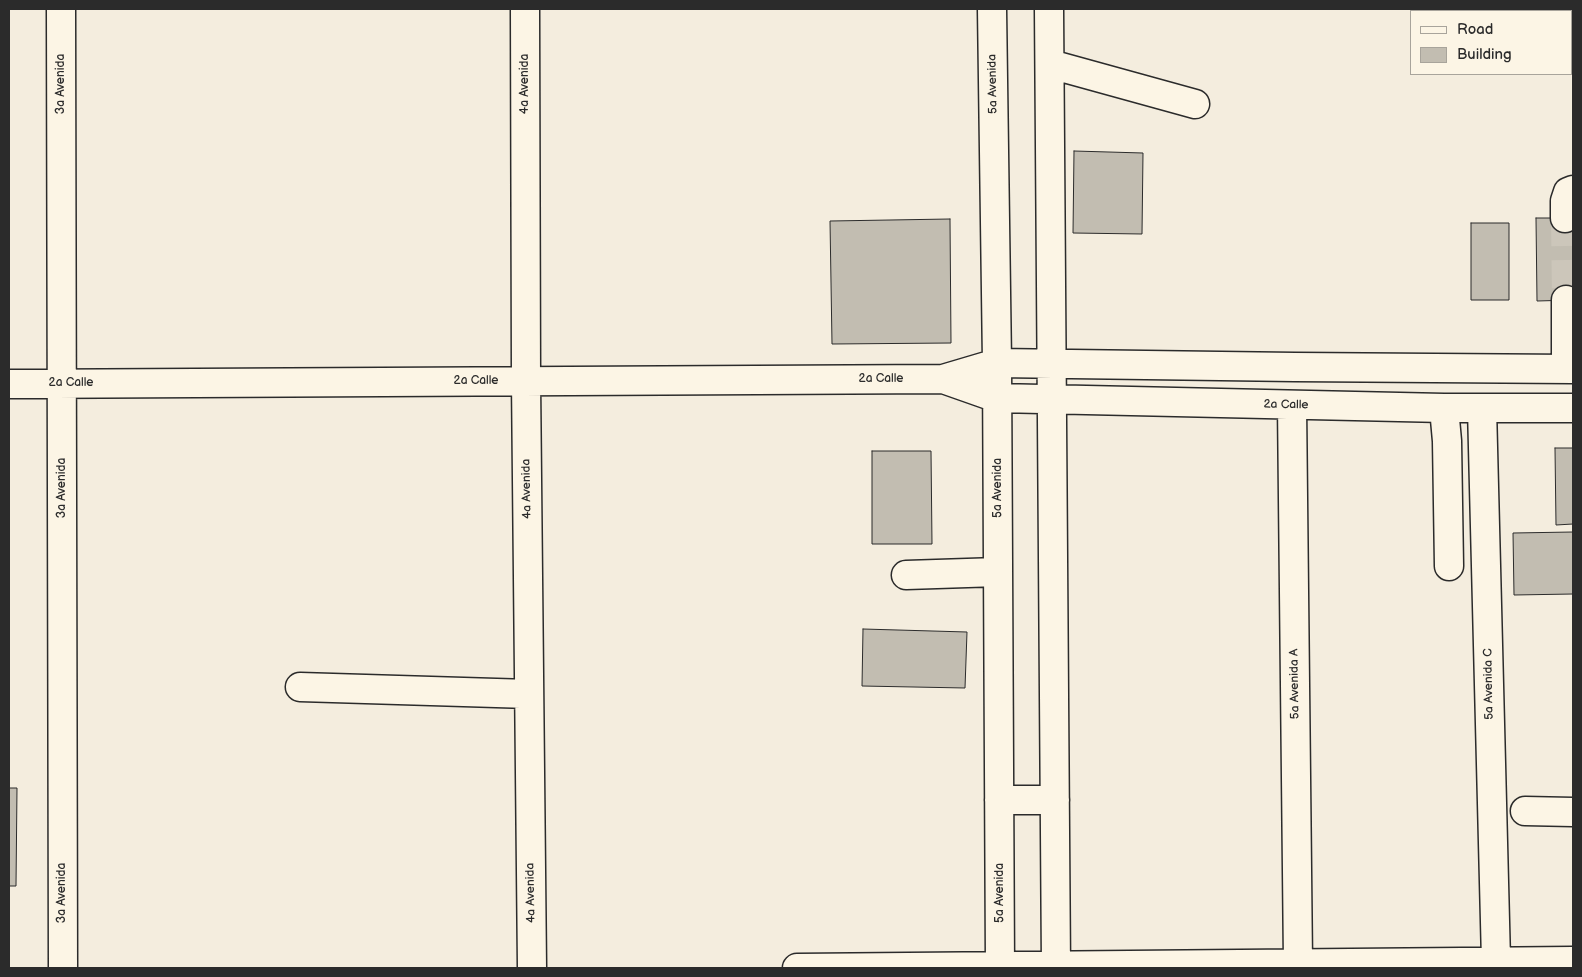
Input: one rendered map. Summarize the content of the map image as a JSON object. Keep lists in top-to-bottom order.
{
  "streets": {
    "street": [
      "3a Avenida",
      "4a Avenida",
      "5a Avenida",
      "2a Calle",
      "5a Avenida A",
      "5a Avenida C"
    ]
  },
  "crossings": [
    ["3a Avenida", "2a Calle"],
    ["4a Avenida", "2a Calle"],
    ["5a Avenida", "2a Calle"],
    ["2a Calle", "5a Avenida A"],
    ["2a Calle", "5a Avenida C"]
  ],
  "legend": ["Road", "Building"]
}
